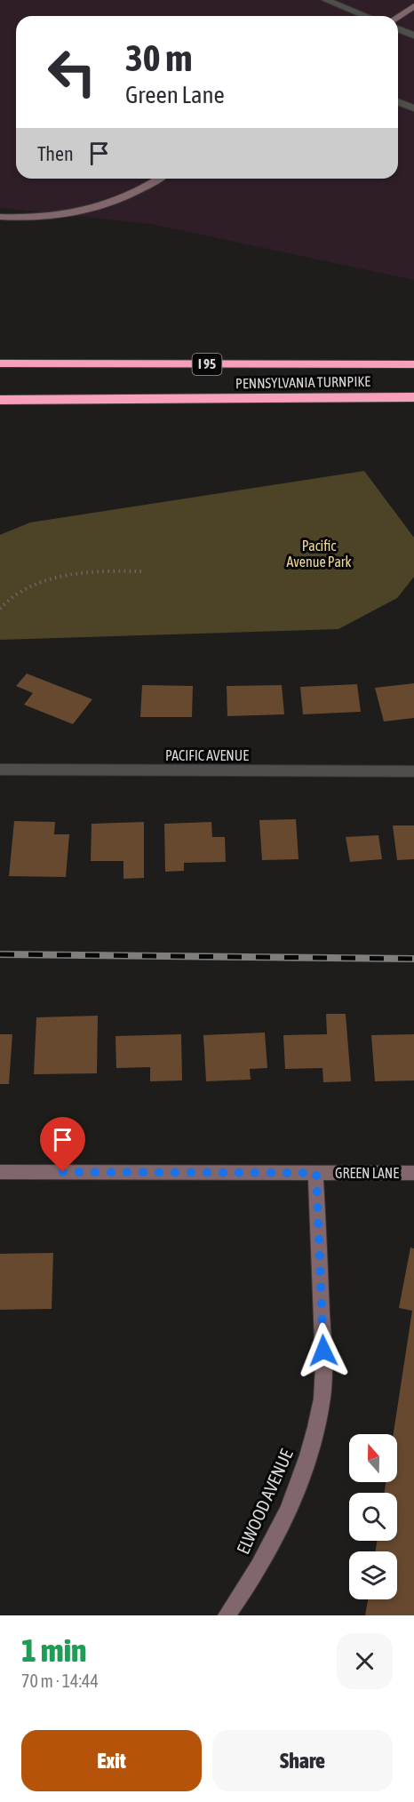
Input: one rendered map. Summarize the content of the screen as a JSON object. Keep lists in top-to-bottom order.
{
  "streets": {
    "highway": ["I 95", "PENNSYLVANIA TURNPIKE"],
    "street": ["PACIFIC AVENUE", "GREEN LANE", "ELWOOD AVENUE"]
  },
  "crossings": [
    ["GREEN LANE", "ELWOOD AVENUE"]
  ],
  "parks": ["Pacific Avenue Park"],
  "north": "top",
  "page": {
    "turn": ["30 m", "Green Lane"],
    "then": "Then",
    "heading": ["1 min", "70 m · 14:44"],
    "buttons": ["Exit", "Share"]
  }
}
